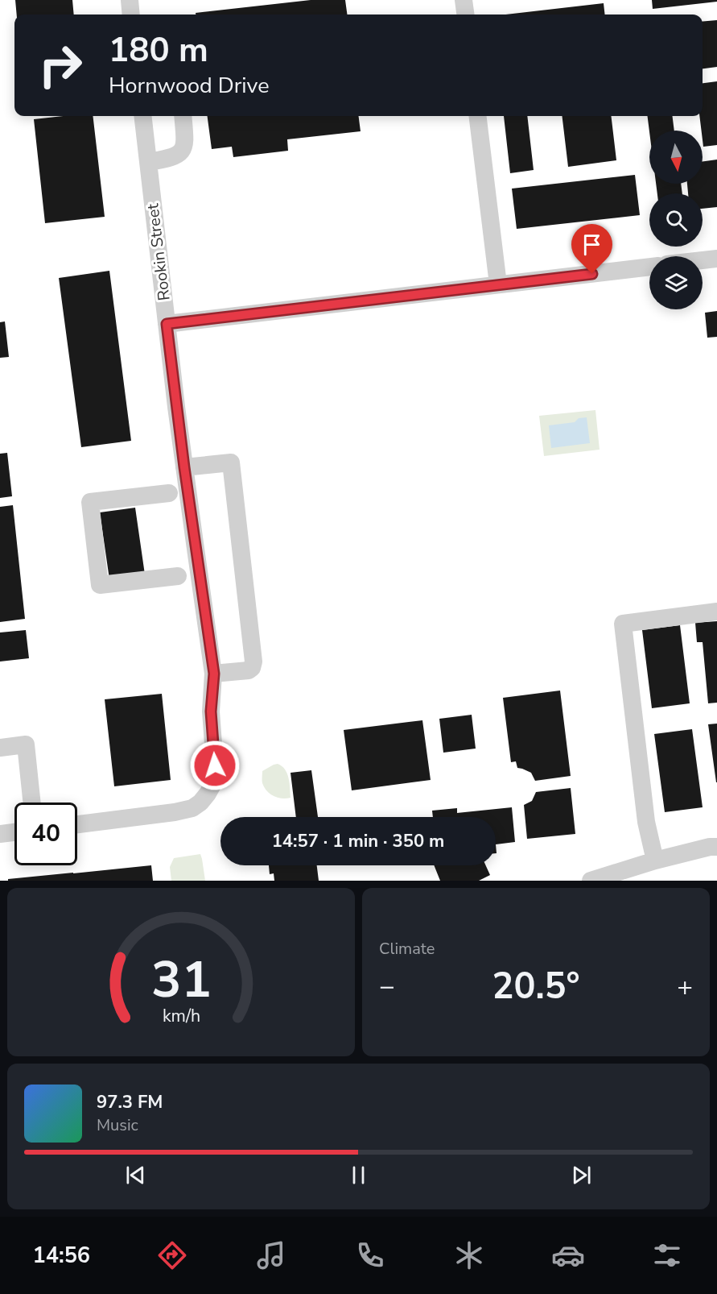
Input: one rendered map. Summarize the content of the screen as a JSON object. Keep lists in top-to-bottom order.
{
  "streets": {
    "street": ["Rookin Street"]
  },
  "north": "bottom",
  "page": {
    "turn": ["180 m", "Hornwood Drive"],
    "limit": "40",
    "trip": "14:57 · 1 min · 350 m",
    "tile": "Climate",
    "heat": ["−", "20.5°", "+"],
    "song": ["97.3 FM", "Music"],
    "tabs": "14:56",
    "gauge": ["31", "km/h"]
  }
}
